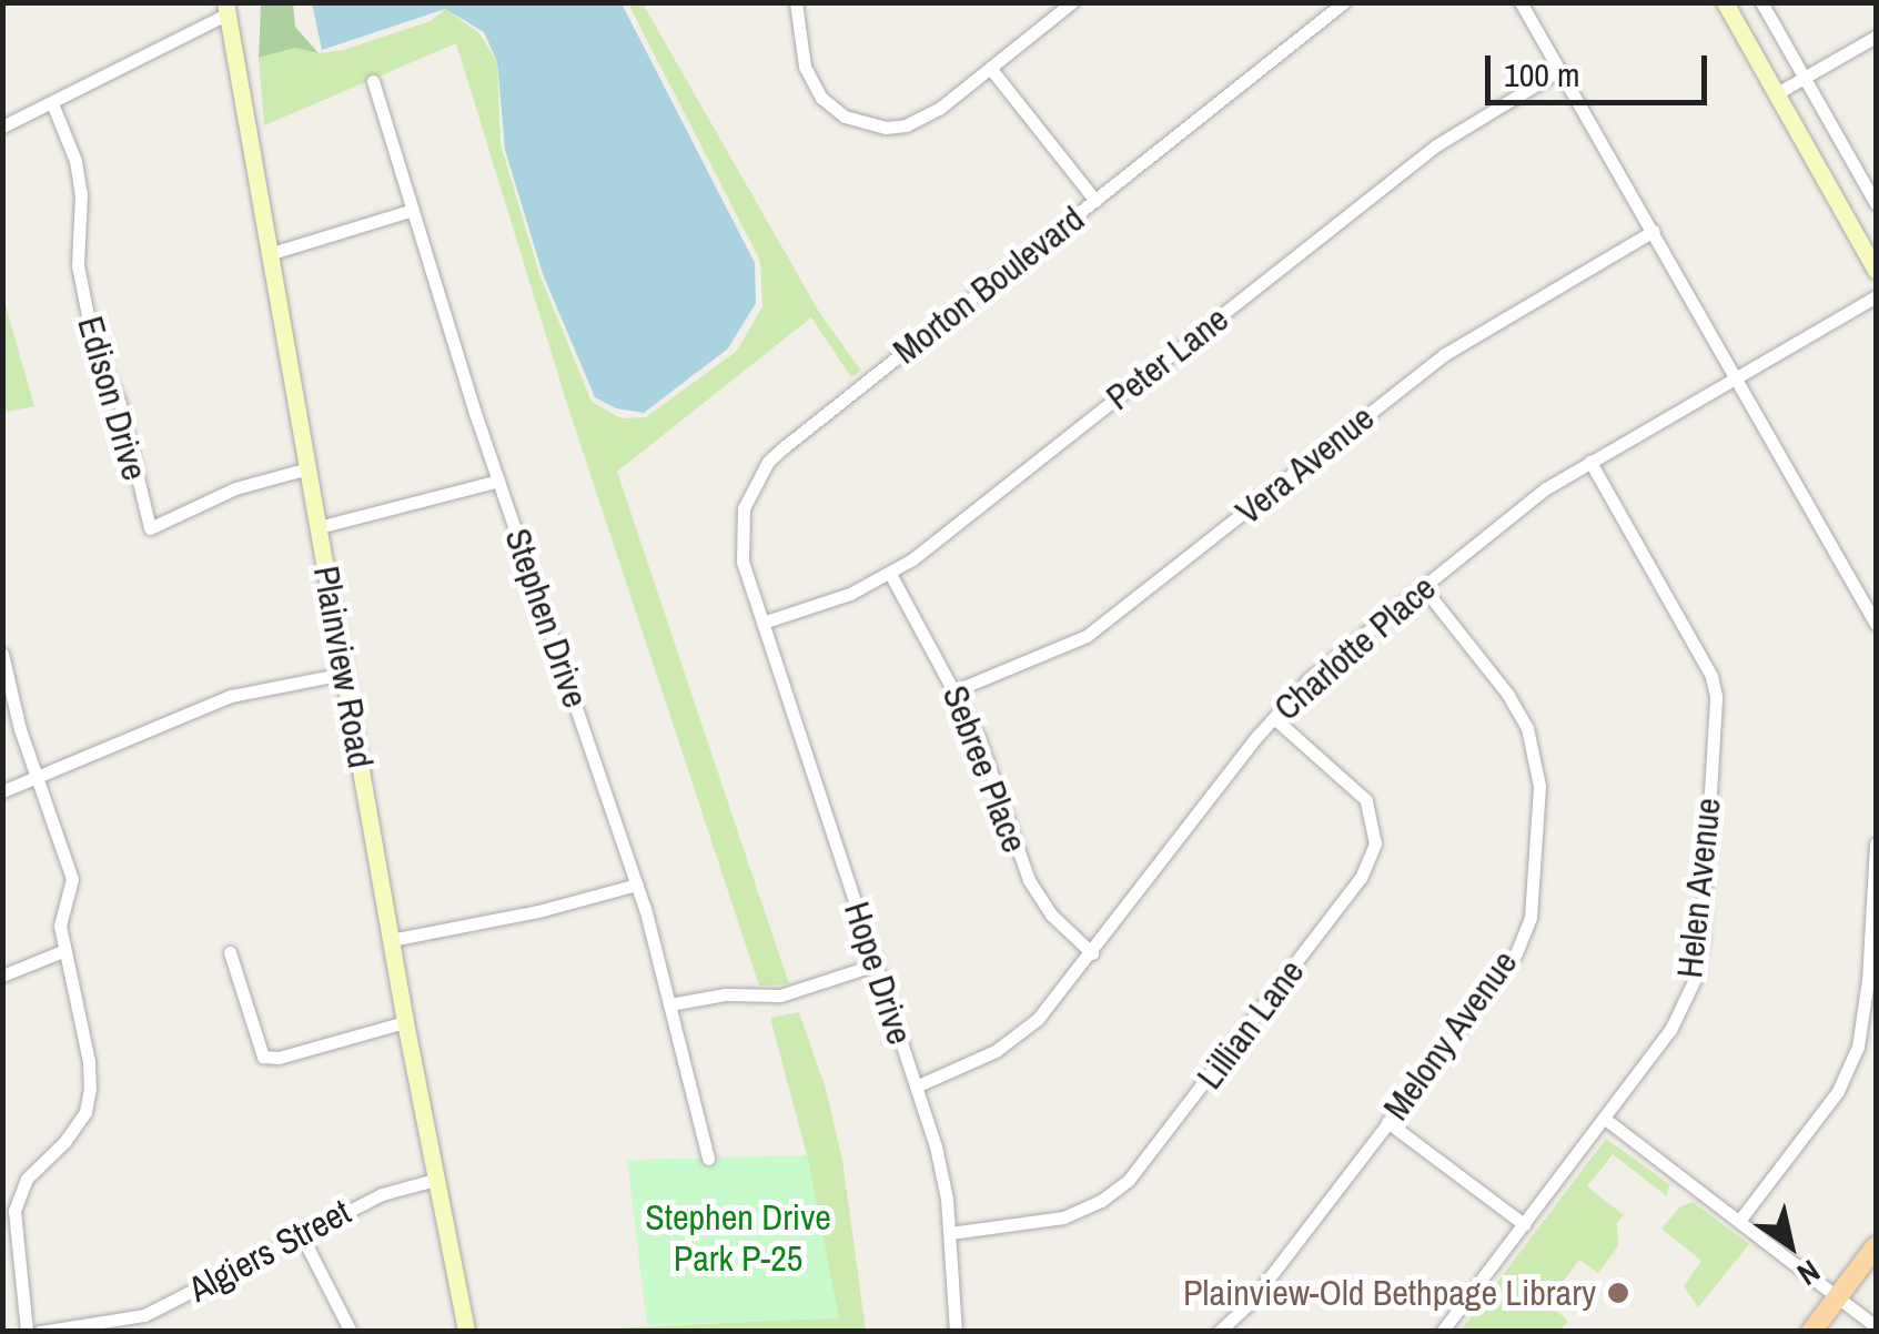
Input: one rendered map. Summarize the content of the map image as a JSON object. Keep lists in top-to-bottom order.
{
  "streets": {
    "main road": ["Plainview Road"],
    "street": [
      "Morton Boulevard",
      "Peter Lane",
      "Edison Drive",
      "Vera Avenue",
      "Stephen Drive",
      "Charlotte Place",
      "Sebree Place",
      "Helen Avenue",
      "Hope Drive",
      "Lillian Lane",
      "Melony Avenue",
      "Algiers Street"
    ]
  },
  "crossings": [
    ["Morton Boulevard", "Peter Lane"],
    ["Morton Boulevard", "Hope Drive"],
    ["Peter Lane", "Sebree Place"],
    ["Peter Lane", "Hope Drive"],
    ["Edison Drive", "Plainview Road"],
    ["Vera Avenue", "Sebree Place"],
    ["Charlotte Place", "Sebree Place"],
    ["Charlotte Place", "Helen Avenue"],
    ["Charlotte Place", "Hope Drive"],
    ["Charlotte Place", "Lillian Lane"],
    ["Charlotte Place", "Melony Avenue"],
    ["Plainview Road", "Algiers Street"],
    ["Hope Drive", "Lillian Lane"]
  ],
  "parks": ["Stephen Drive Park P-25"],
  "places": ["Plainview-Old Bethpage Library"],
  "scale_bar": "100 m",
  "north": "bottom right"
}
